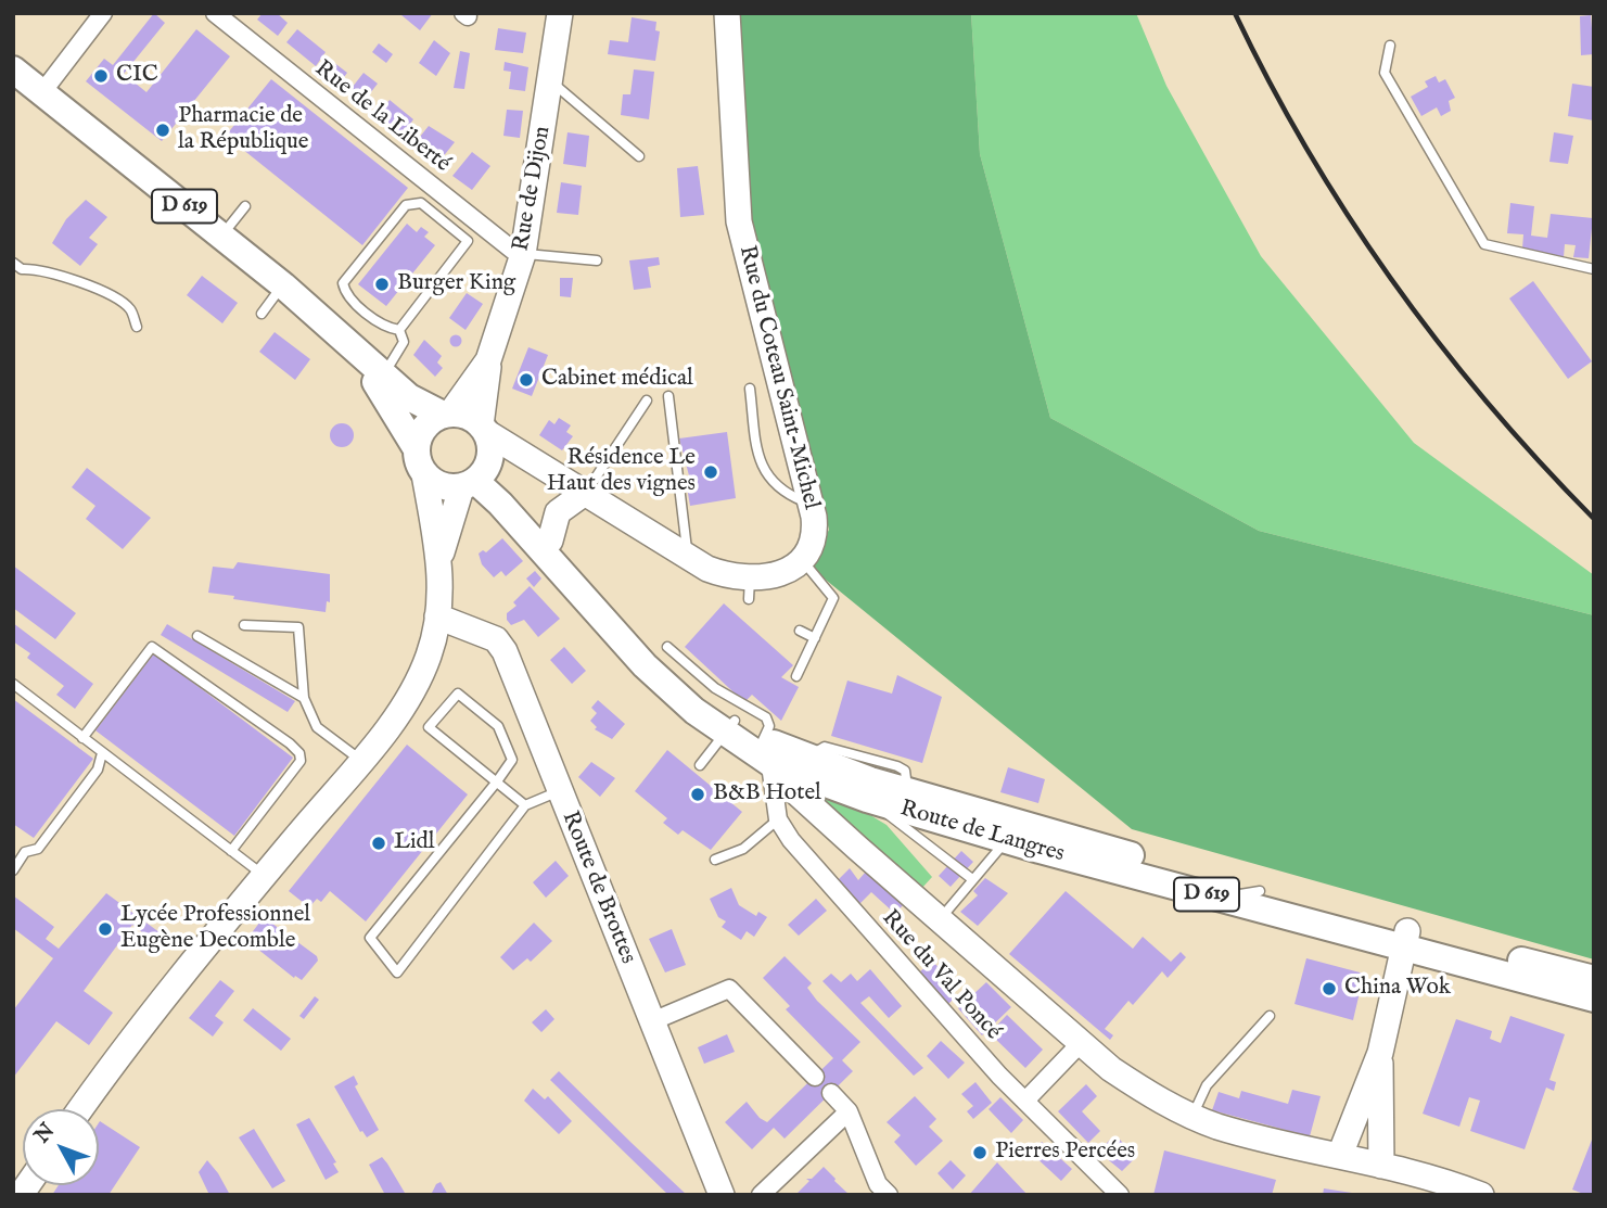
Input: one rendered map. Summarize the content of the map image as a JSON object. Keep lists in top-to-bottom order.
{
  "streets": {
    "main road": ["D 619", "Route de Langres"],
    "street": [
      "Rue de la Liberté",
      "Rue de Dijon",
      "Rue du Coteau Saint-Michel",
      "Route de Brottes",
      "Rue du Val Poncé"
    ]
  },
  "crossings": [
    ["Rue de la Liberté", "Rue de Dijon"],
    ["Rue de Dijon", "D 619"],
    ["Rue de Dijon", "Route de Langres"],
    ["D 619", "Route de Langres"],
    ["Route de Langres", "Rue du Val Poncé"]
  ],
  "places": [
    "CIC",
    "Pharmacie de la République",
    "Burger King",
    "Cabinet médical",
    "Résidence Le Haut des vignes",
    "B&B Hotel",
    "Lidl",
    "Lycée Professionnel Eugène Decomble",
    "China Wok",
    "Pierres Percées"
  ],
  "north": "top left"
}
